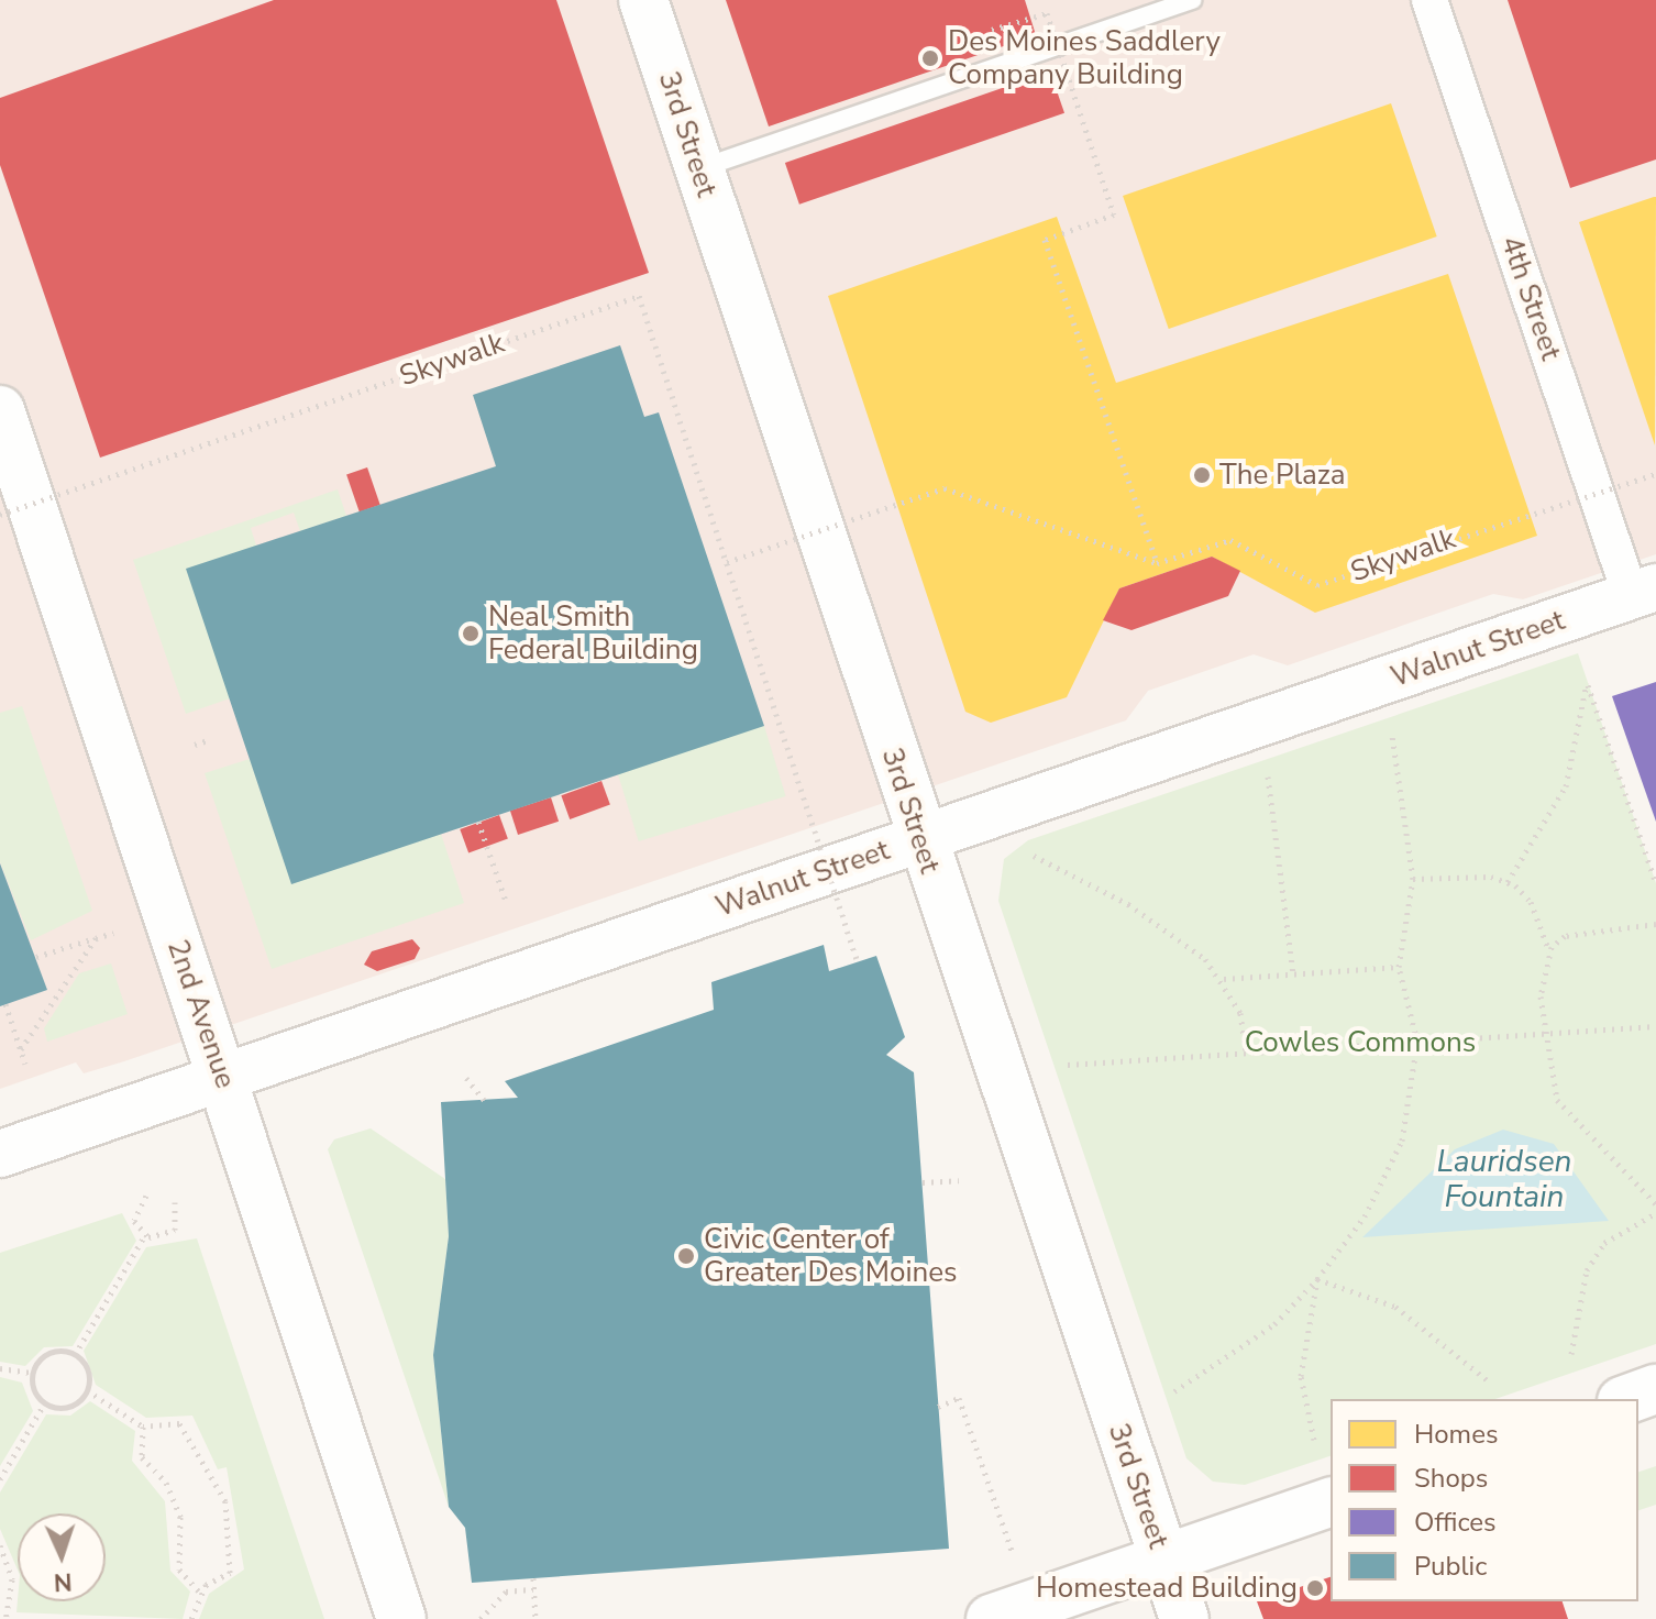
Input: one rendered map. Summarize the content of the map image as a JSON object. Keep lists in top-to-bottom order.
{
  "streets": {
    "main road": ["3rd Street", "2nd Avenue"],
    "street": ["4th Street", "Walnut Street"],
    "path": ["Skywalk"]
  },
  "crossings": [
    ["3rd Street", "Walnut Street"],
    ["4th Street", "Walnut Street"],
    ["Walnut Street", "2nd Avenue"]
  ],
  "water": ["Lauridsen Fountain"],
  "parks": ["Cowles Commons"],
  "places": [
    "Des Moines Saddlery Company Building",
    "The Plaza",
    "Neal Smith Federal Building",
    "Civic Center of Greater Des Moines",
    "Homestead Building"
  ],
  "legend": [
    "Homes",
    "Shops",
    "Offices",
    "Public"
  ],
  "north": "bottom"
}
